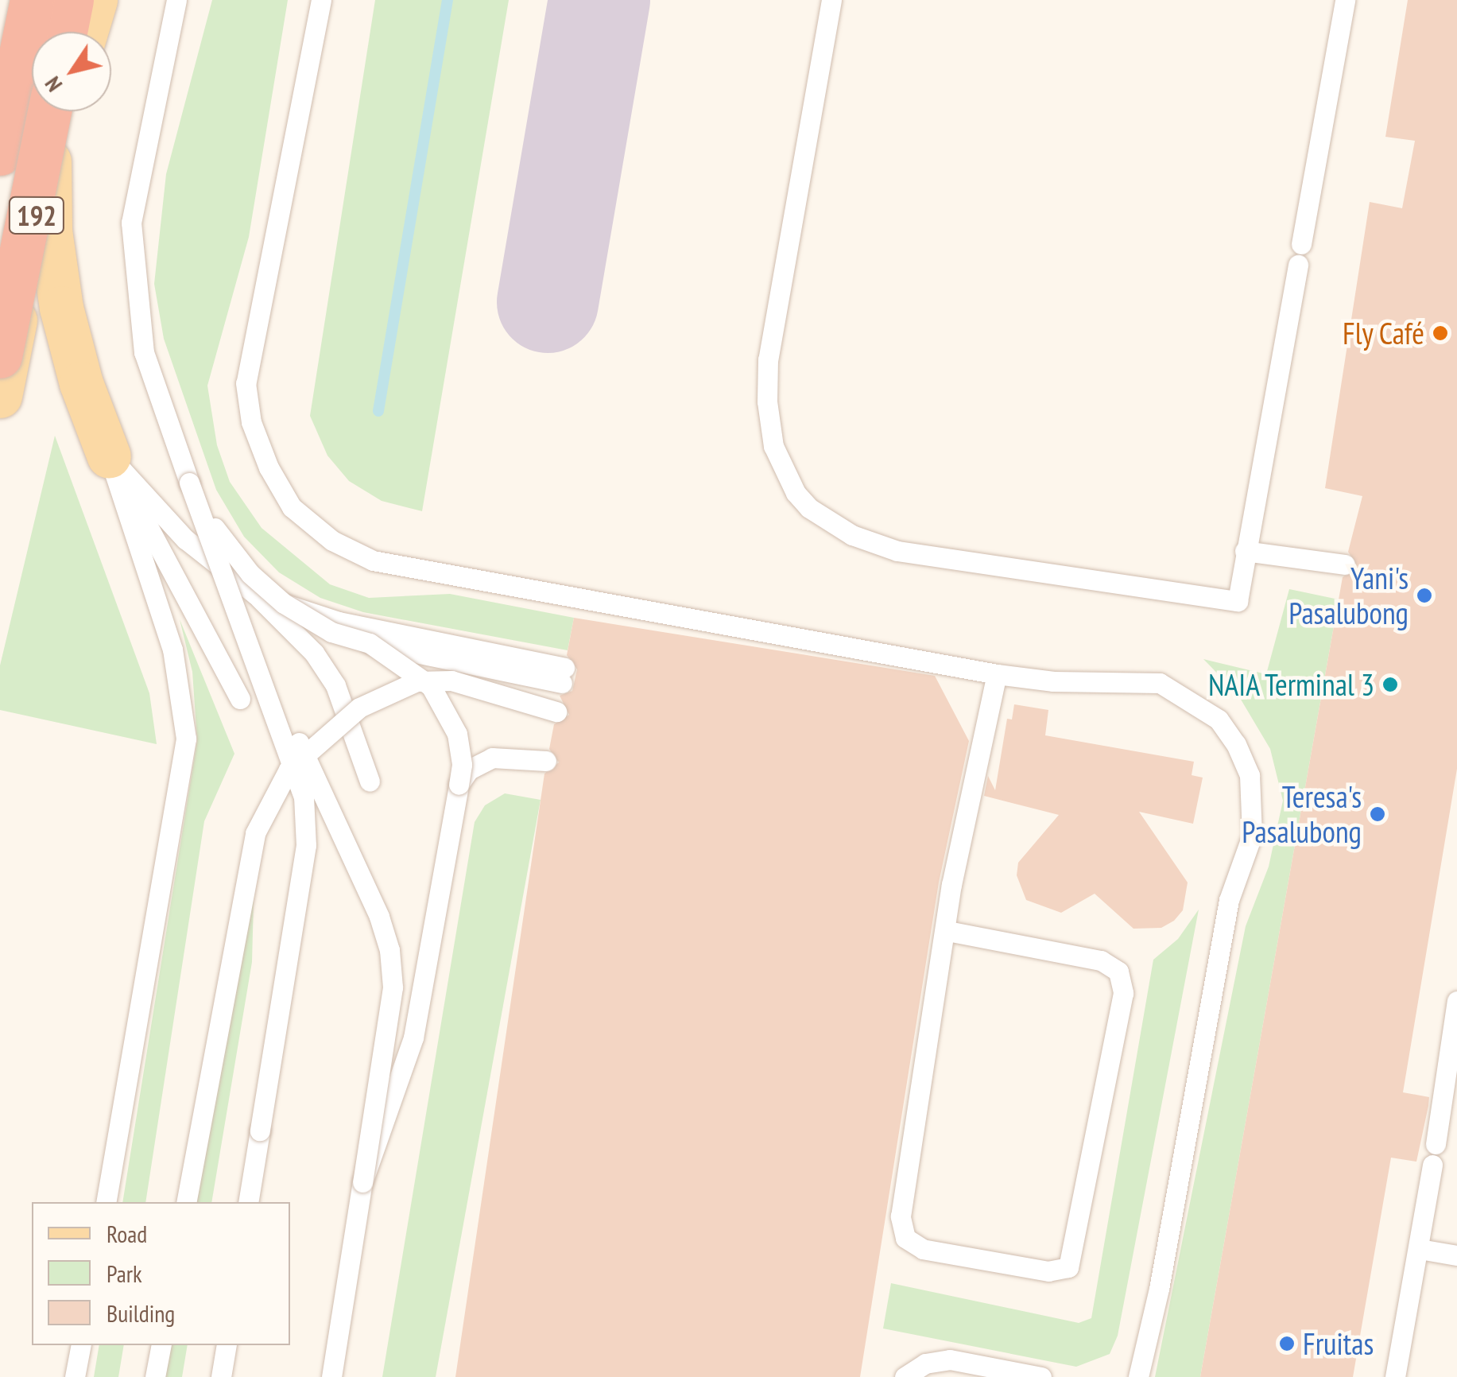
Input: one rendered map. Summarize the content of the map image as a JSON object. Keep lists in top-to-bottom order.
{
  "streets": {
    "main road": ["192"]
  },
  "places": [
    "Fly Café",
    "Yani's Pasalubong",
    "NAIA Terminal 3",
    "Teresa's Pasalubong",
    "Fruitas"
  ],
  "legend": ["Road", "Park", "Building"],
  "north": "bottom left"
}
